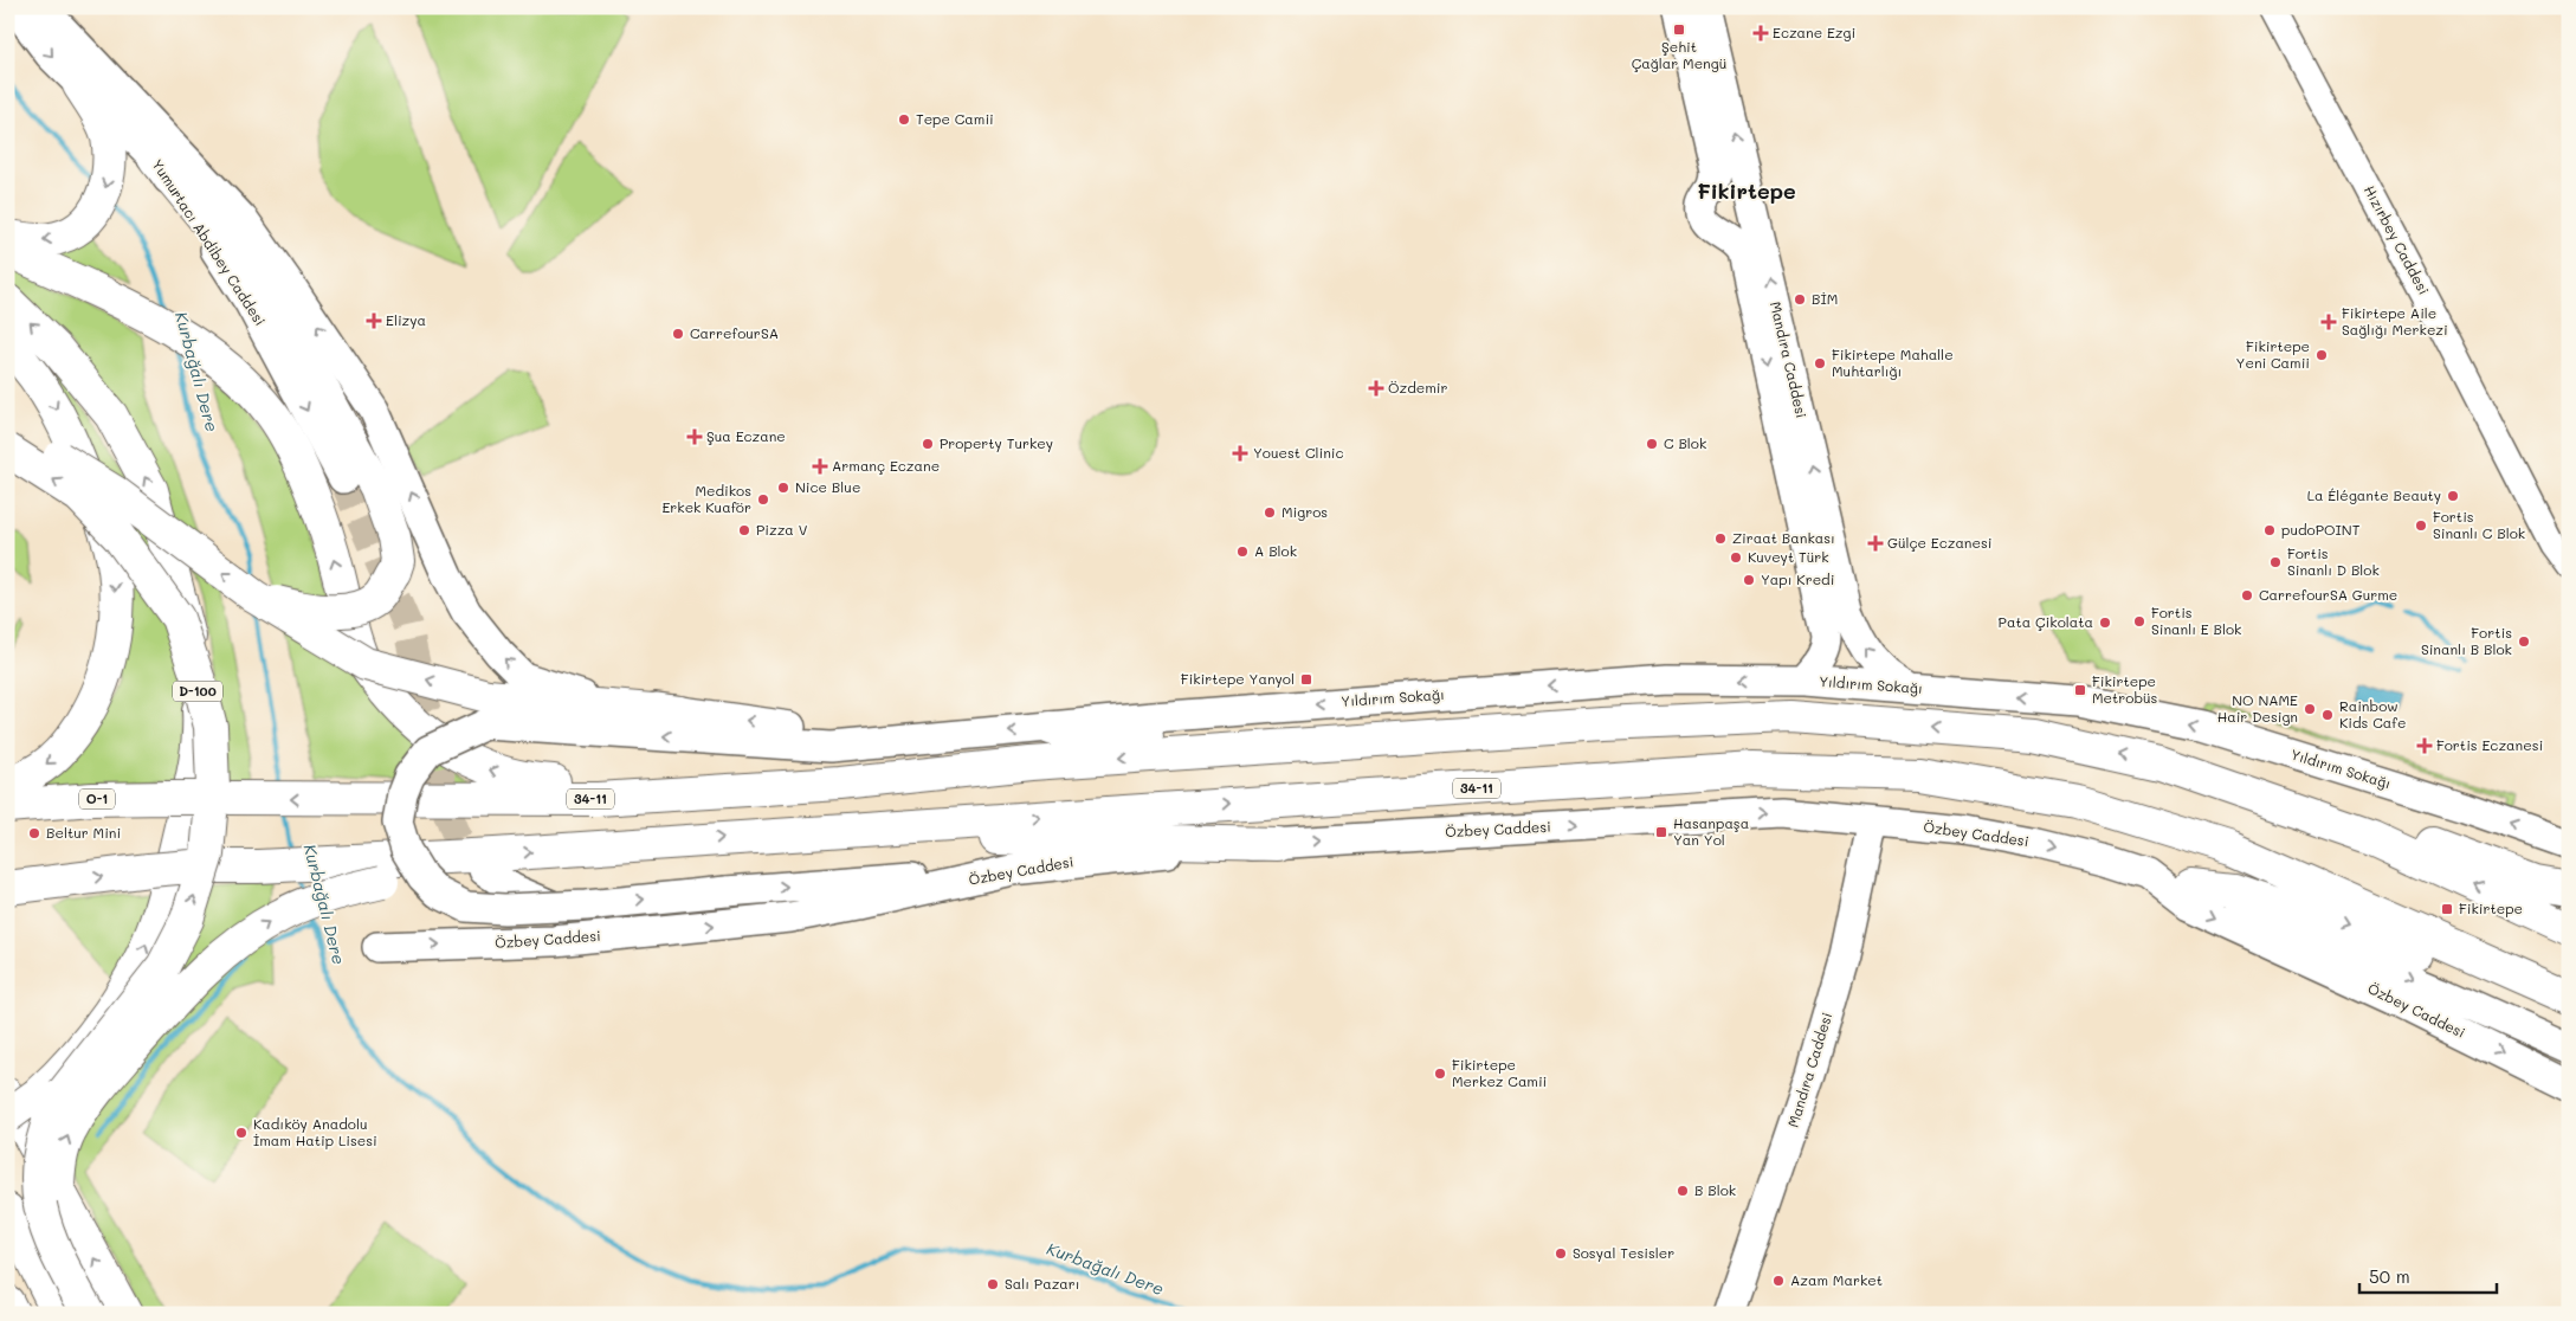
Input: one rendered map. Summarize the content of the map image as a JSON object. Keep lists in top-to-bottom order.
{
  "streets": {
    "highway": ["D-100", "34-11", "O-1"],
    "main road": [
      "Yumurtacı Abdibey Caddesi",
      "Mandıra Caddesi",
      "Yıldırım Sokağı",
      "Özbey Caddesi"
    ],
    "street": ["Hızırbey Caddesi"]
  },
  "crossings": [
    ["Mandıra Caddesi", "Yıldırım Sokağı"],
    ["Mandıra Caddesi", "Özbey Caddesi"],
    ["34-11", "O-1"]
  ],
  "districts": ["Fikirtepe"],
  "water": ["Kurbağalı Dere"],
  "places": {
    "transit": [
      "Şehit Çağlar Mengü",
      "Fikirtepe Yanyol",
      "Fikirtepe Metrobüs",
      "Hasanpaşa Yan Yol",
      "Fikirtepe"
    ],
    "health": [
      "Eczane Ezgi",
      "Elizya",
      "Fikirtepe Aile Sağlığı Merkezi",
      "Özdemir",
      "Şua Eczane",
      "Youest Clinic",
      "Armanç Eczane",
      "Gülçe Eczanesi",
      "Fortis Eczanesi"
    ],
    "other": [
      "Tepe Camii",
      "BİM",
      "CarrefourSA",
      "Fikirtepe Yeni Camii",
      "Fikirtepe Mahalle Muhtarlığı",
      "Property Turkey",
      "C Blok",
      "Nice Blue",
      "La Élégante Beauty",
      "Medikos Erkek Kuaför",
      "Migros",
      "Fortis Sinanlı C Blok",
      "Pizza V",
      "pudoPOINT",
      "Ziraat Bankası",
      "A Blok",
      "Kuveyt Türk",
      "Fortis Sinanlı D Blok",
      "Yapı Kredi",
      "CarrefourSA Gurme",
      "Fortis Sinanlı E Blok",
      "Pata Çikolata",
      "Fortis Sinanlı B Blok",
      "NO NAME Hair Design",
      "Rainbow Kids Cafe",
      "Beltur Mini",
      "Fikirtepe Merkez Camii",
      "Kadıköy Anadolu İmam Hatip Lisesi",
      "B Blok",
      "Sosyal Tesisler",
      "Azam Market",
      "Salı Pazarı"
    ]
  },
  "scale_bar": "50 m"
}
